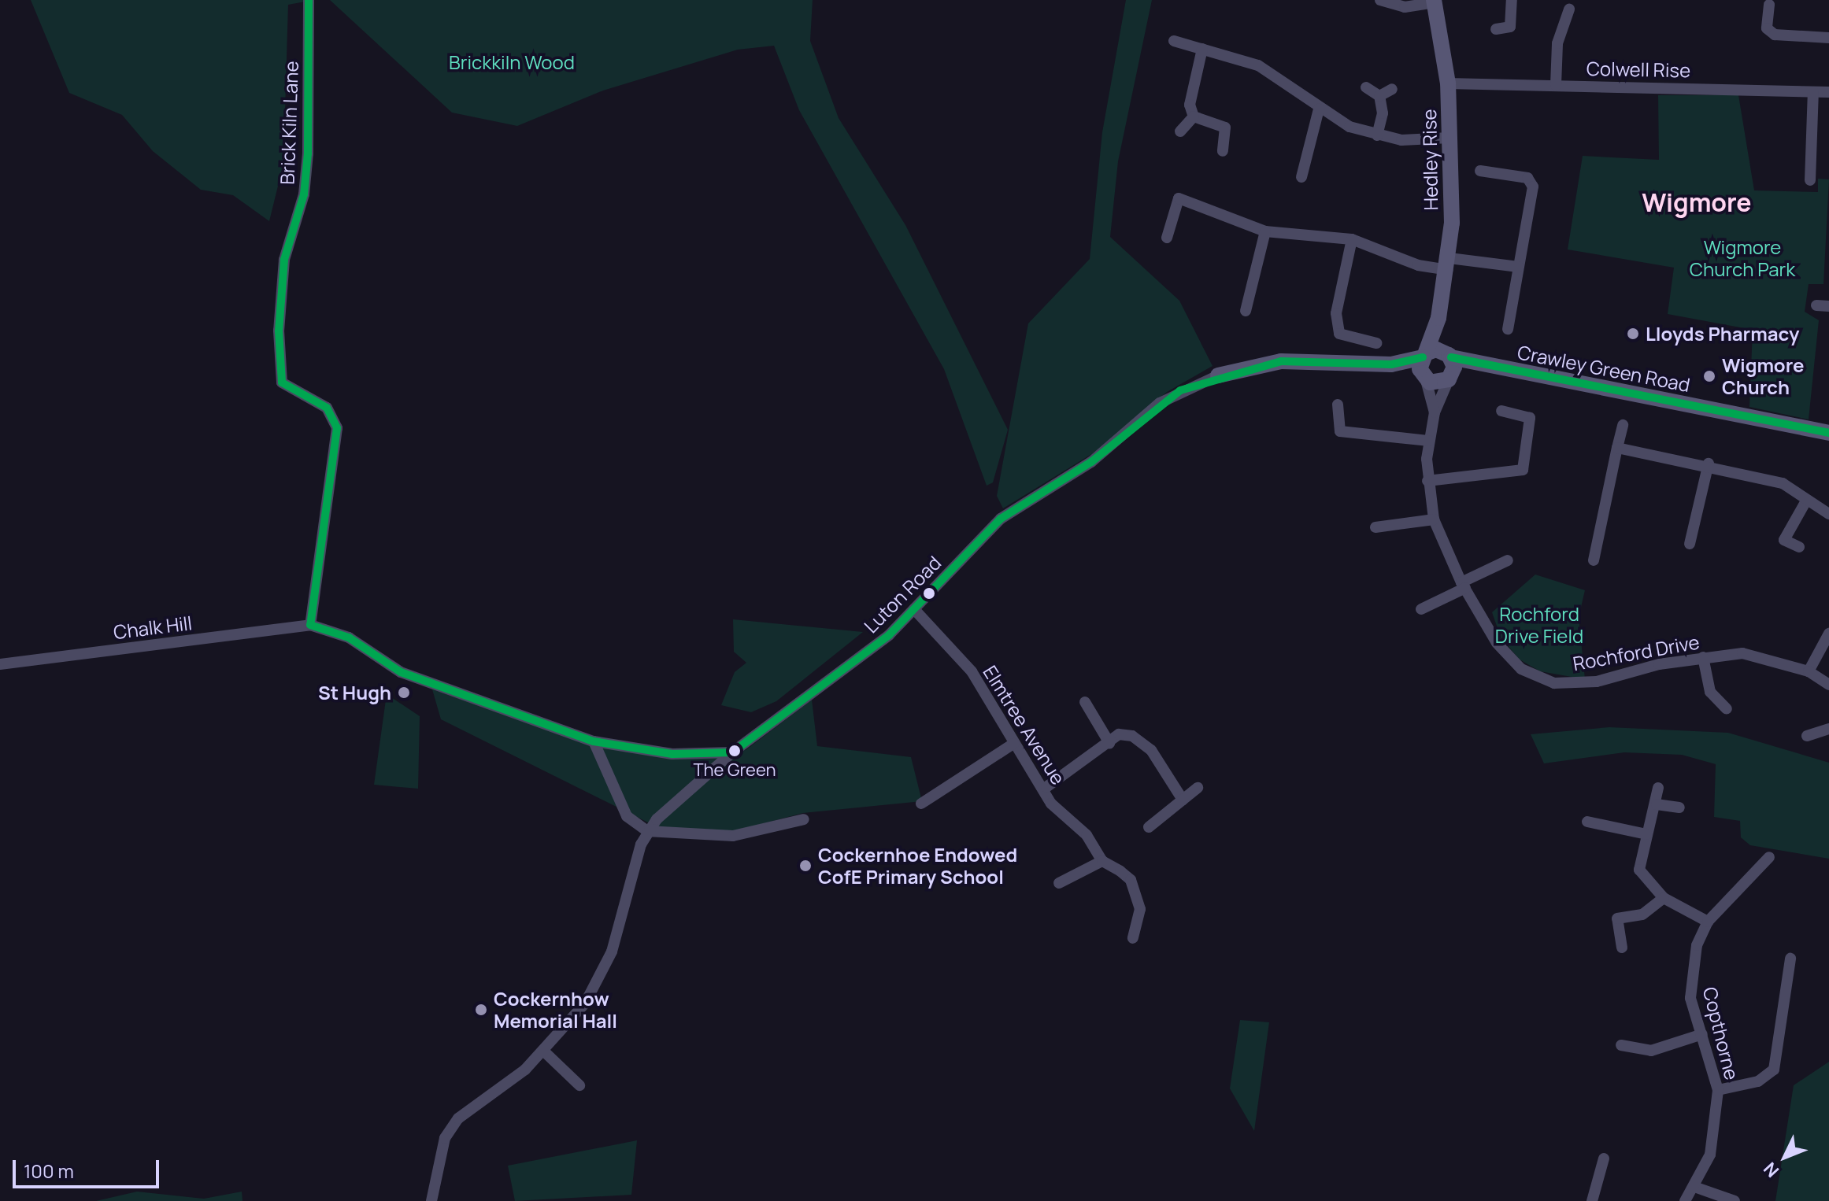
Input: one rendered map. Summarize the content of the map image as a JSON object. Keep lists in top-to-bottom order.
{
  "streets": {
    "street": [
      "Colwell Rise",
      "Brick Kiln Lane",
      "Hedley Rise",
      "Crawley Green Road",
      "Luton Road",
      "Chalk Hill",
      "Rochford Drive",
      "Elmtree Avenue",
      "Copthorne"
    ]
  },
  "crossings": [
    ["Colwell Rise", "Hedley Rise"],
    ["Brick Kiln Lane", "Chalk Hill"],
    ["Hedley Rise", "Crawley Green Road"],
    ["Hedley Rise", "Rochford Drive"],
    ["Crawley Green Road", "Rochford Drive"],
    ["Luton Road", "Elmtree Avenue"]
  ],
  "districts": ["Wigmore"],
  "parks": ["Brickkiln Wood", "Wigmore Church Park", "Rochford Drive Field"],
  "places": [
    "Lloyds Pharmacy",
    "Wigmore Church",
    "St Hugh",
    "The Green",
    "Cockernhoe Endowed CofE Primary School",
    "Cockernhow Memorial Hall"
  ],
  "scale_bar": "100 m",
  "north": "bottom left"
}
